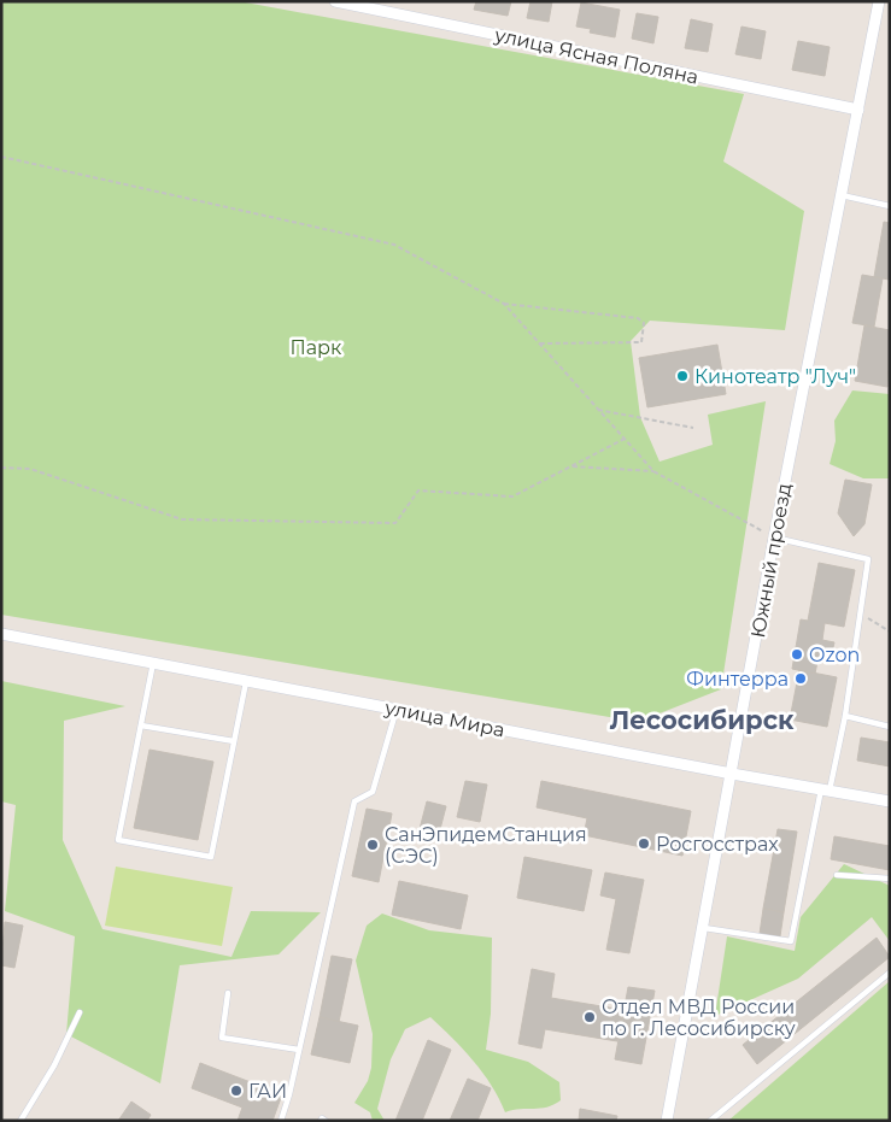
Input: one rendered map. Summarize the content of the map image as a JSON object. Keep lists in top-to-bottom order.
{
  "streets": {
    "street": ["улица Ясная Поляна", "Южный проезд", "улица Мира"]
  },
  "crossings": [
    ["улица Ясная Поляна", "Южный проезд"],
    ["Южный проезд", "улица Мира"]
  ],
  "districts": ["Лесосибирск"],
  "parks": ["Парк"],
  "places": [
    "Кинотеатр \"Луч\"",
    "Ozon",
    "Финтерра",
    "Росгосстрах",
    "СанЭпидемСтанция (СЭС)",
    "Отдел МВД России по г. Лесосибирску",
    "ГАИ"
  ]
}
